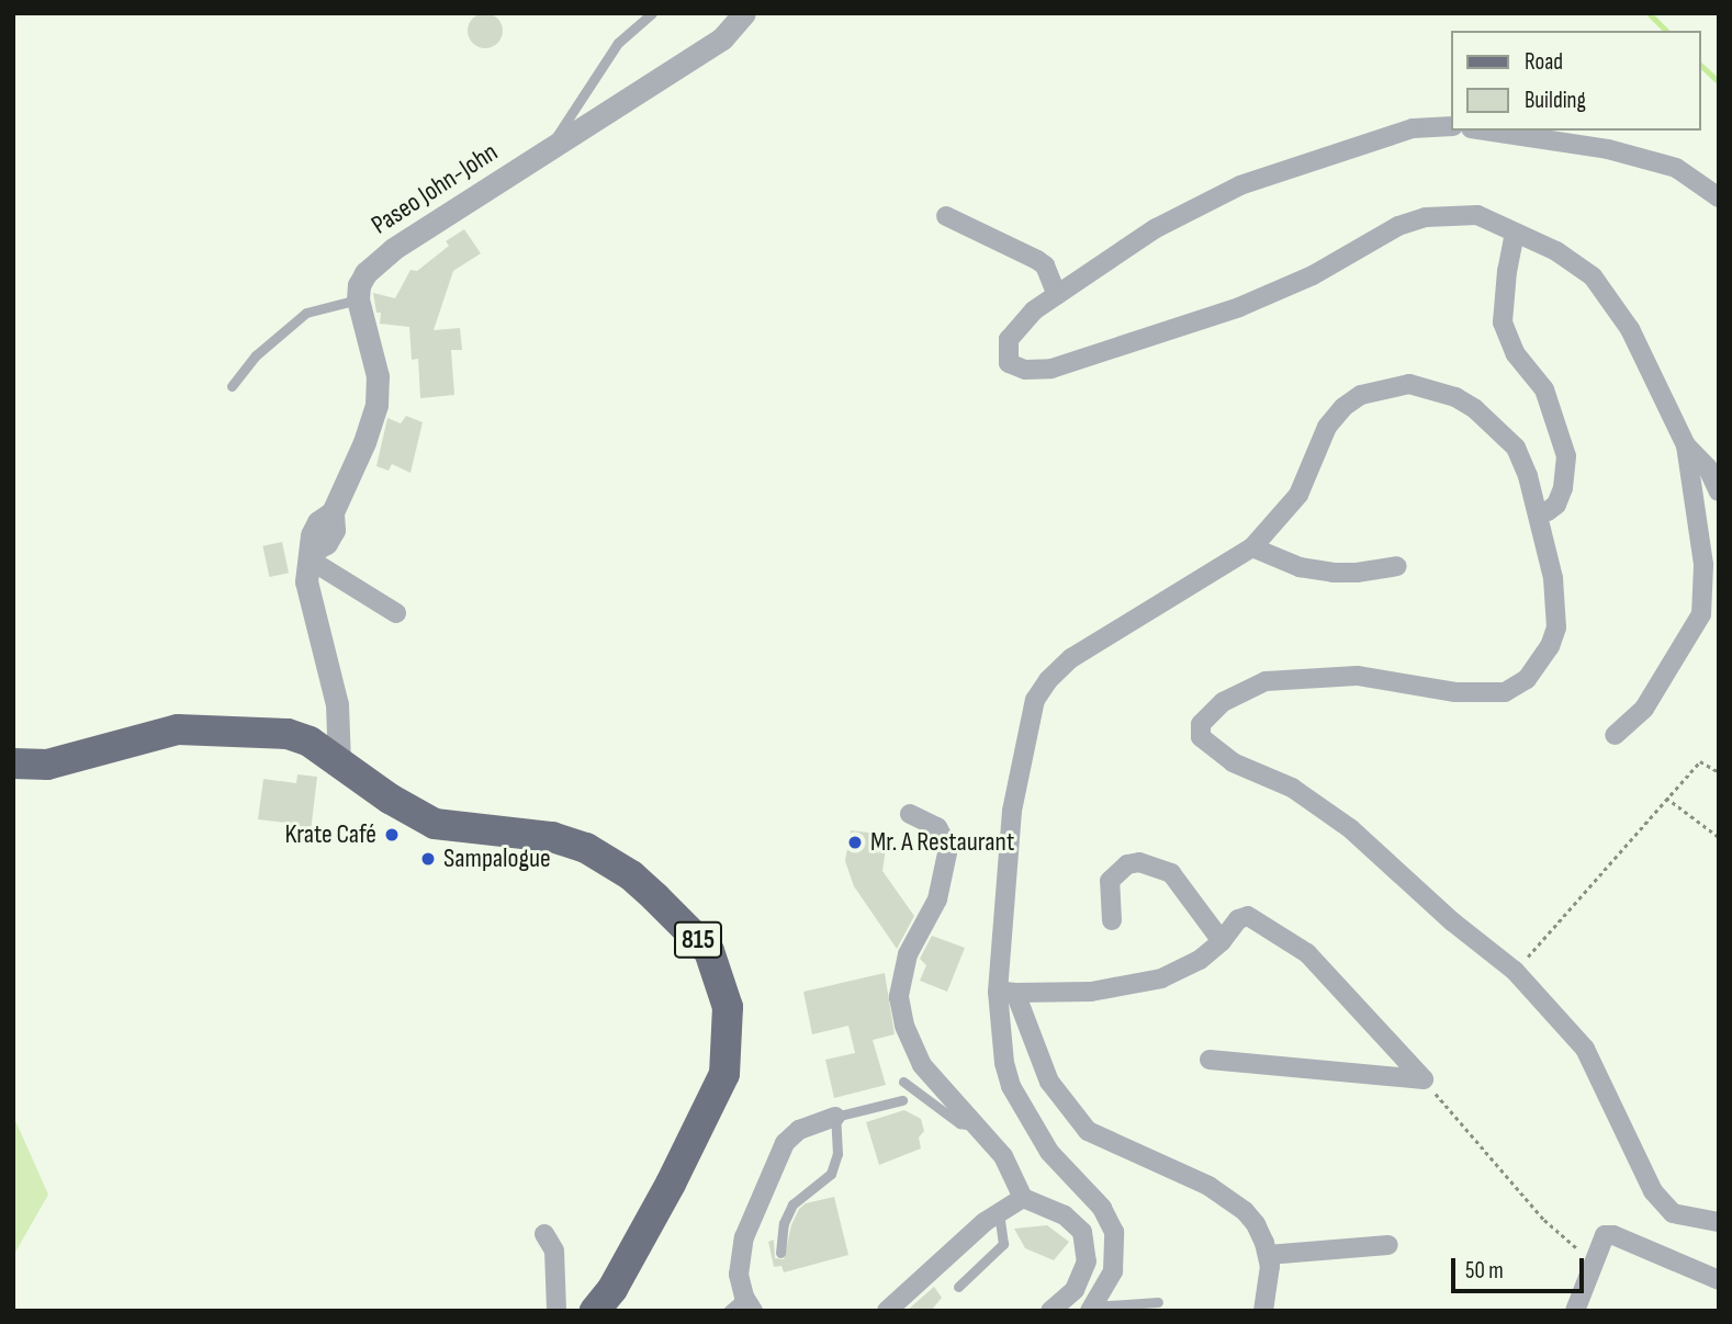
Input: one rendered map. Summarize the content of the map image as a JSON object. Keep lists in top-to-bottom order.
{
  "streets": {
    "main road": ["815"],
    "street": ["Paseo John-John"]
  },
  "places": ["Krate Café", "Mr. A Restaurant", "Sampalogue"],
  "legend": ["Road", "Building"],
  "scale_bar": "50 m"
}
